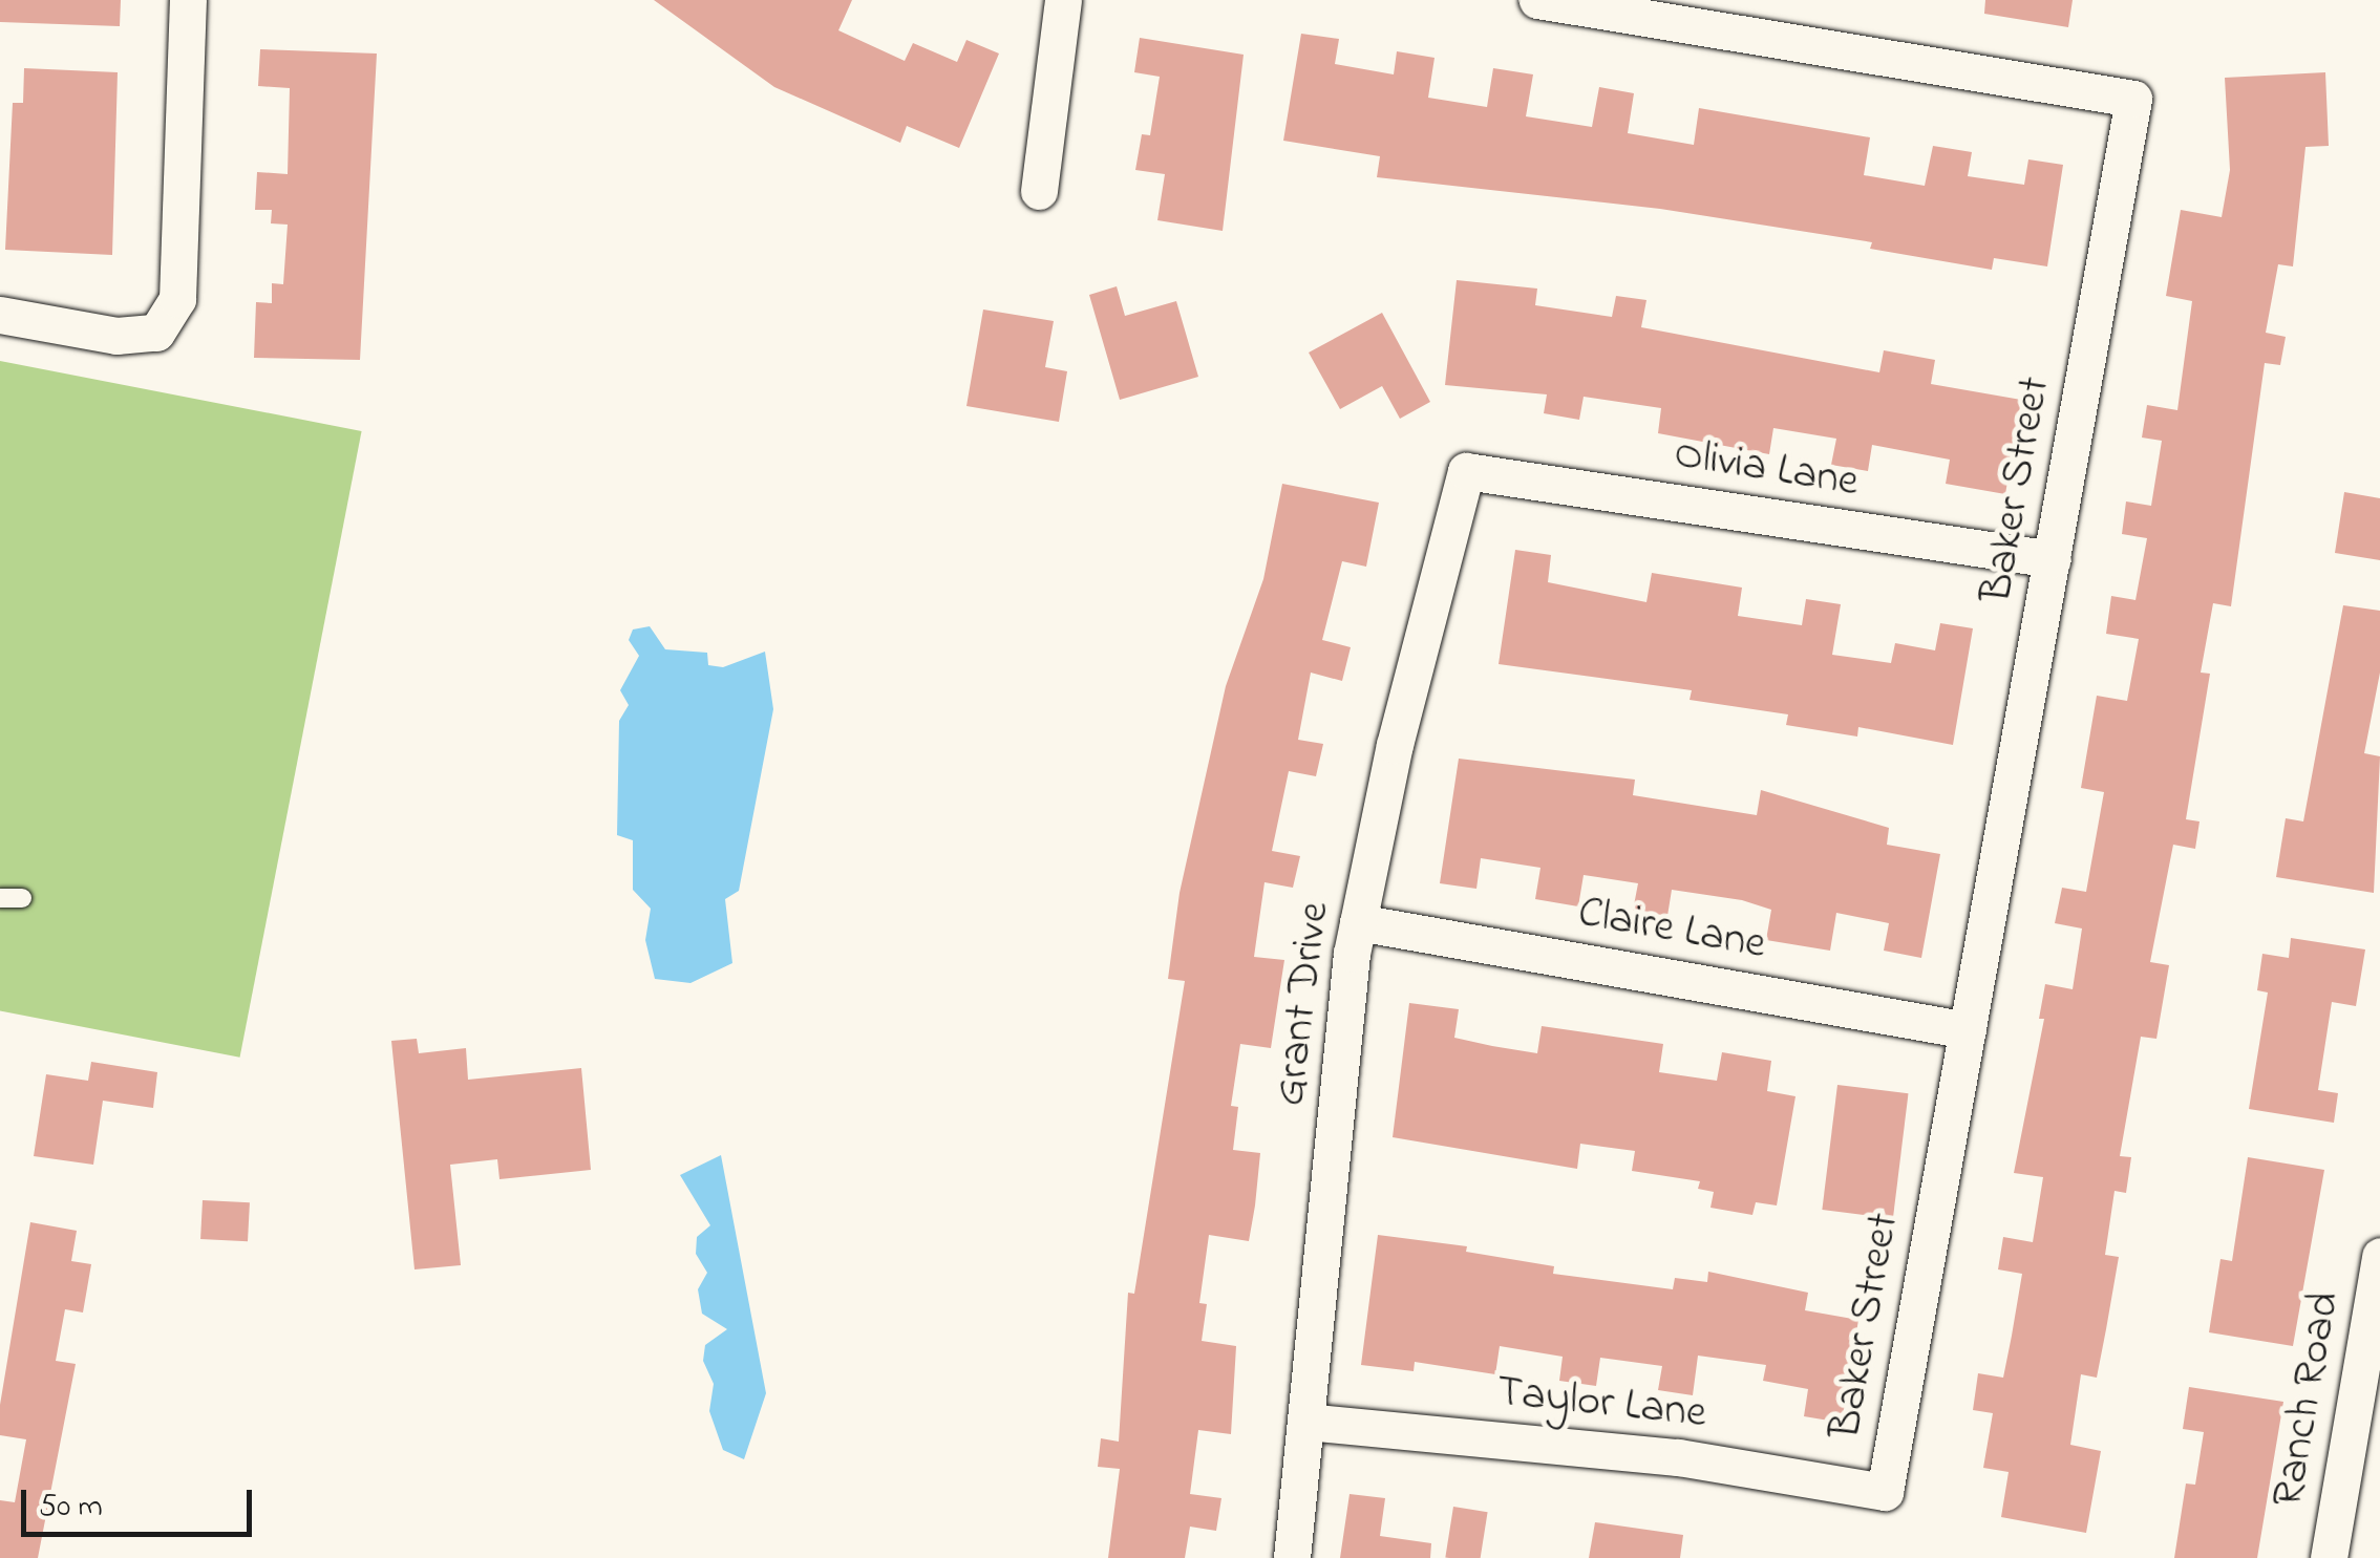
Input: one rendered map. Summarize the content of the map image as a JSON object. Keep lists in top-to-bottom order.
{
  "streets": {
    "street": [
      "Olivia Lane",
      "Baker Street",
      "Claire Lane",
      "Grant Drive",
      "Ranch Road",
      "Taylor Lane"
    ]
  },
  "crossings": [
    ["Olivia Lane", "Baker Street"],
    ["Olivia Lane", "Grant Drive"],
    ["Baker Street", "Claire Lane"],
    ["Baker Street", "Taylor Lane"],
    ["Claire Lane", "Grant Drive"],
    ["Grant Drive", "Taylor Lane"]
  ],
  "scale_bar": "50 m"
}
